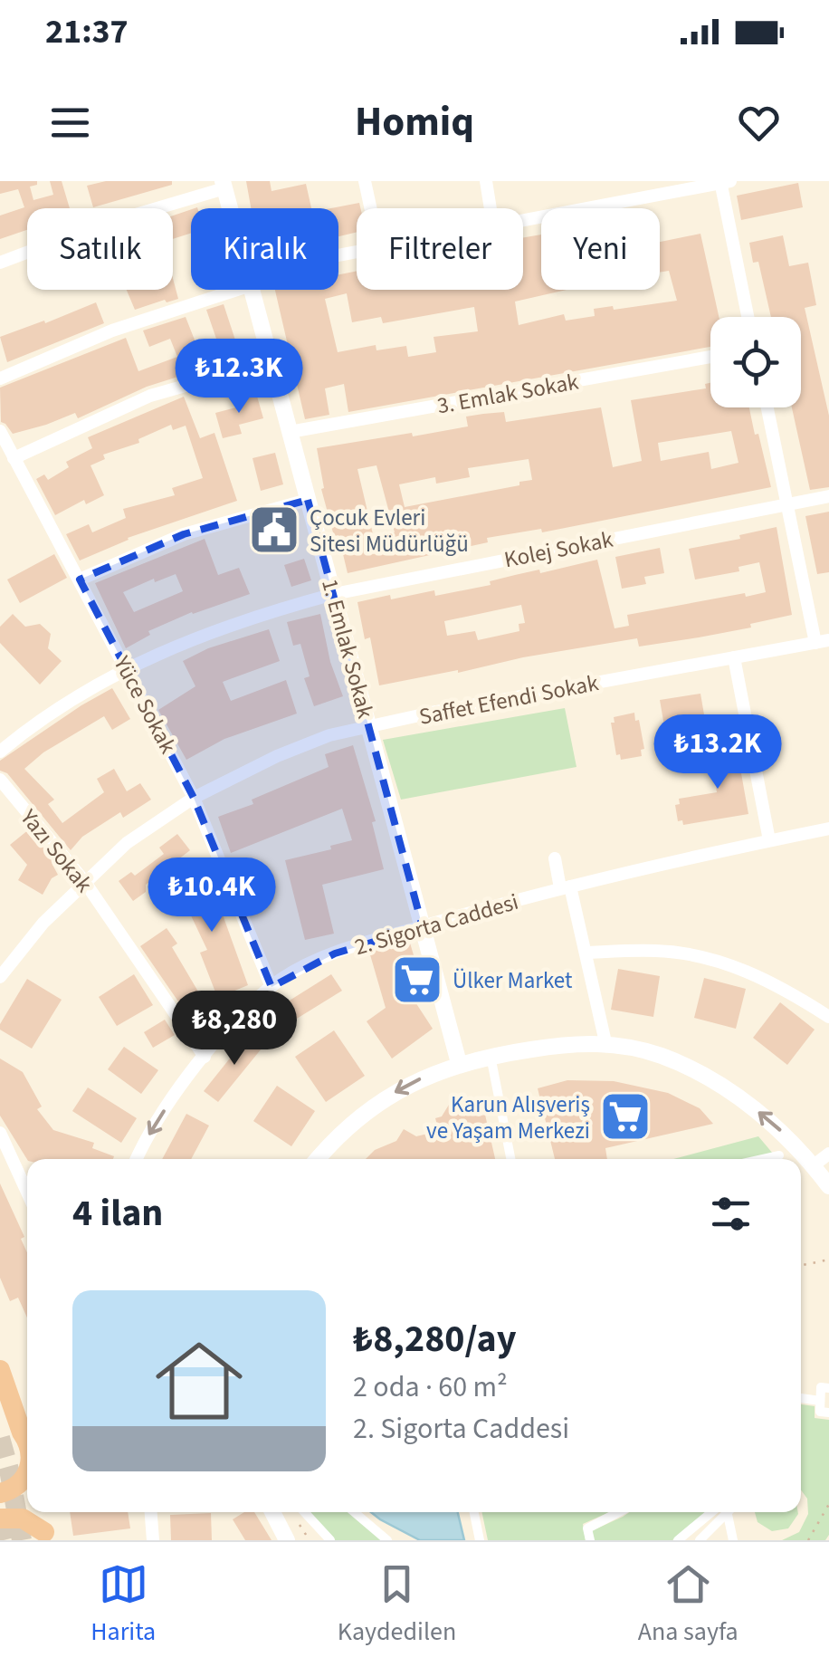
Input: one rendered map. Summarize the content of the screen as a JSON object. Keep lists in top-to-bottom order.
{
  "streets": {
    "street": [
      "3. Emlak Sokak",
      "Kolej Sokak",
      "1. Emlak Sokak",
      "Saffet Efendi Sokak",
      "Yüce Sokak",
      "Yazı Sokak",
      "2. Sigorta Caddesi"
    ]
  },
  "crossings": [
    ["3. Emlak Sokak", "1. Emlak Sokak"],
    ["Kolej Sokak", "1. Emlak Sokak"],
    ["Kolej Sokak", "Yüce Sokak"],
    ["1. Emlak Sokak", "Saffet Efendi Sokak"],
    ["1. Emlak Sokak", "2. Sigorta Caddesi"],
    ["Saffet Efendi Sokak", "Yüce Sokak"],
    ["Saffet Efendi Sokak", "Yazı Sokak"],
    ["Yüce Sokak", "2. Sigorta Caddesi"],
    ["Yazı Sokak", "2. Sigorta Caddesi"]
  ],
  "places": {
    "public building": ["Çocuk Evleri Sitesi Müdürlüğü"],
    "supermarket": ["Ülker Market", "Karun Alışveriş ve Yaşam Merkezi"]
  },
  "page": {
    "status": "21:37",
    "header": "Homiq",
    "chip": [
      "Satılık",
      "Kiralık",
      "Filtreler",
      "Yeni"
    ],
    "price": [
      "₺12.3K",
      "₺13.2K",
      "₺10.4K",
      "₺8,280"
    ],
    "heading": "4 ilan",
    "list": [
      {
        "name": "₺8,280/ay",
        "note": "2 oda · 60 m² · 2. Sigorta Caddesi"
      }
    ],
    "tabs": ["Harita", "Kaydedilen", "Ana sayfa"]
  }
}
